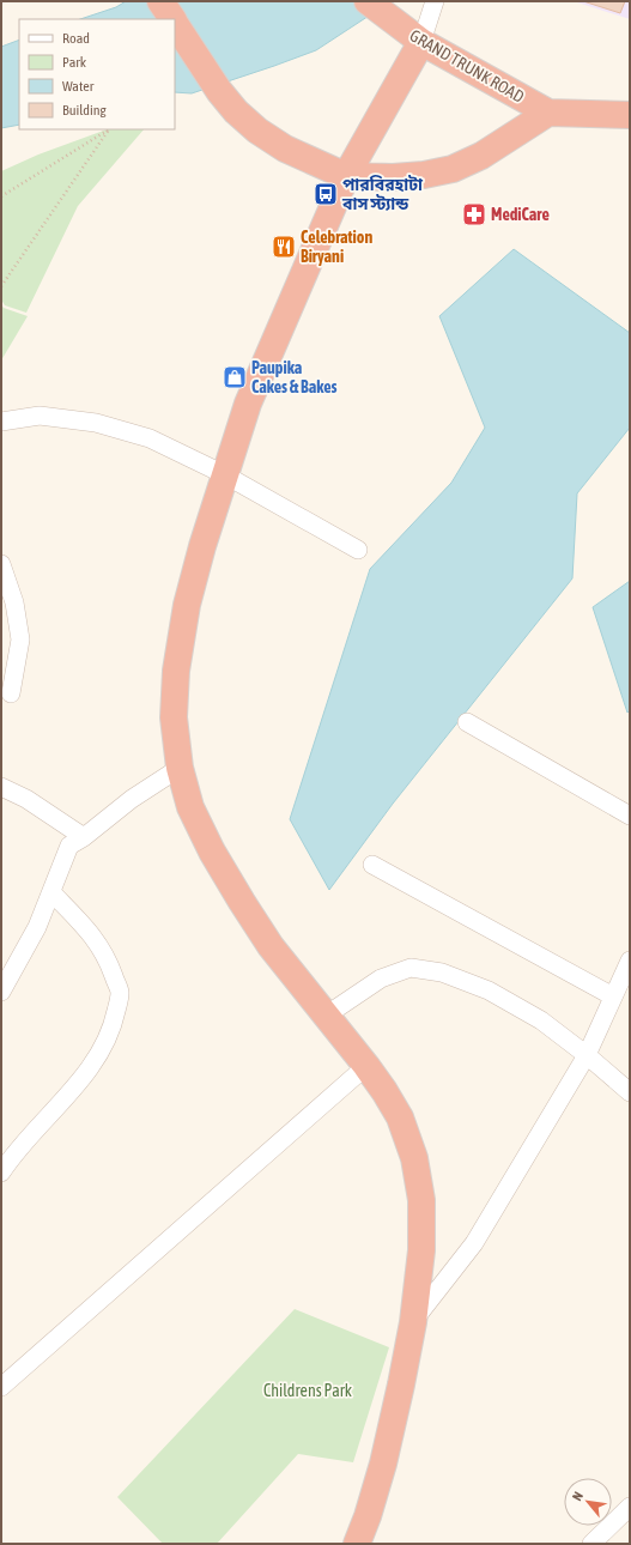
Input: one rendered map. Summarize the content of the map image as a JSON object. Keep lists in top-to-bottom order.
{
  "streets": {
    "highway": ["GRAND TRUNK ROAD"]
  },
  "parks": ["Childrens Park"],
  "places": {
    "bus stop": ["পারবিরহাটা বাস স্ট্যান্ড"],
    "pharmacy": ["MediCare"],
    "restaurant": ["Celebration Biryani"],
    "shop": ["Paupika Cakes & Bakes"]
  },
  "legend": [
    "Road",
    "Park",
    "Water",
    "Building"
  ],
  "north": "top left"
}
